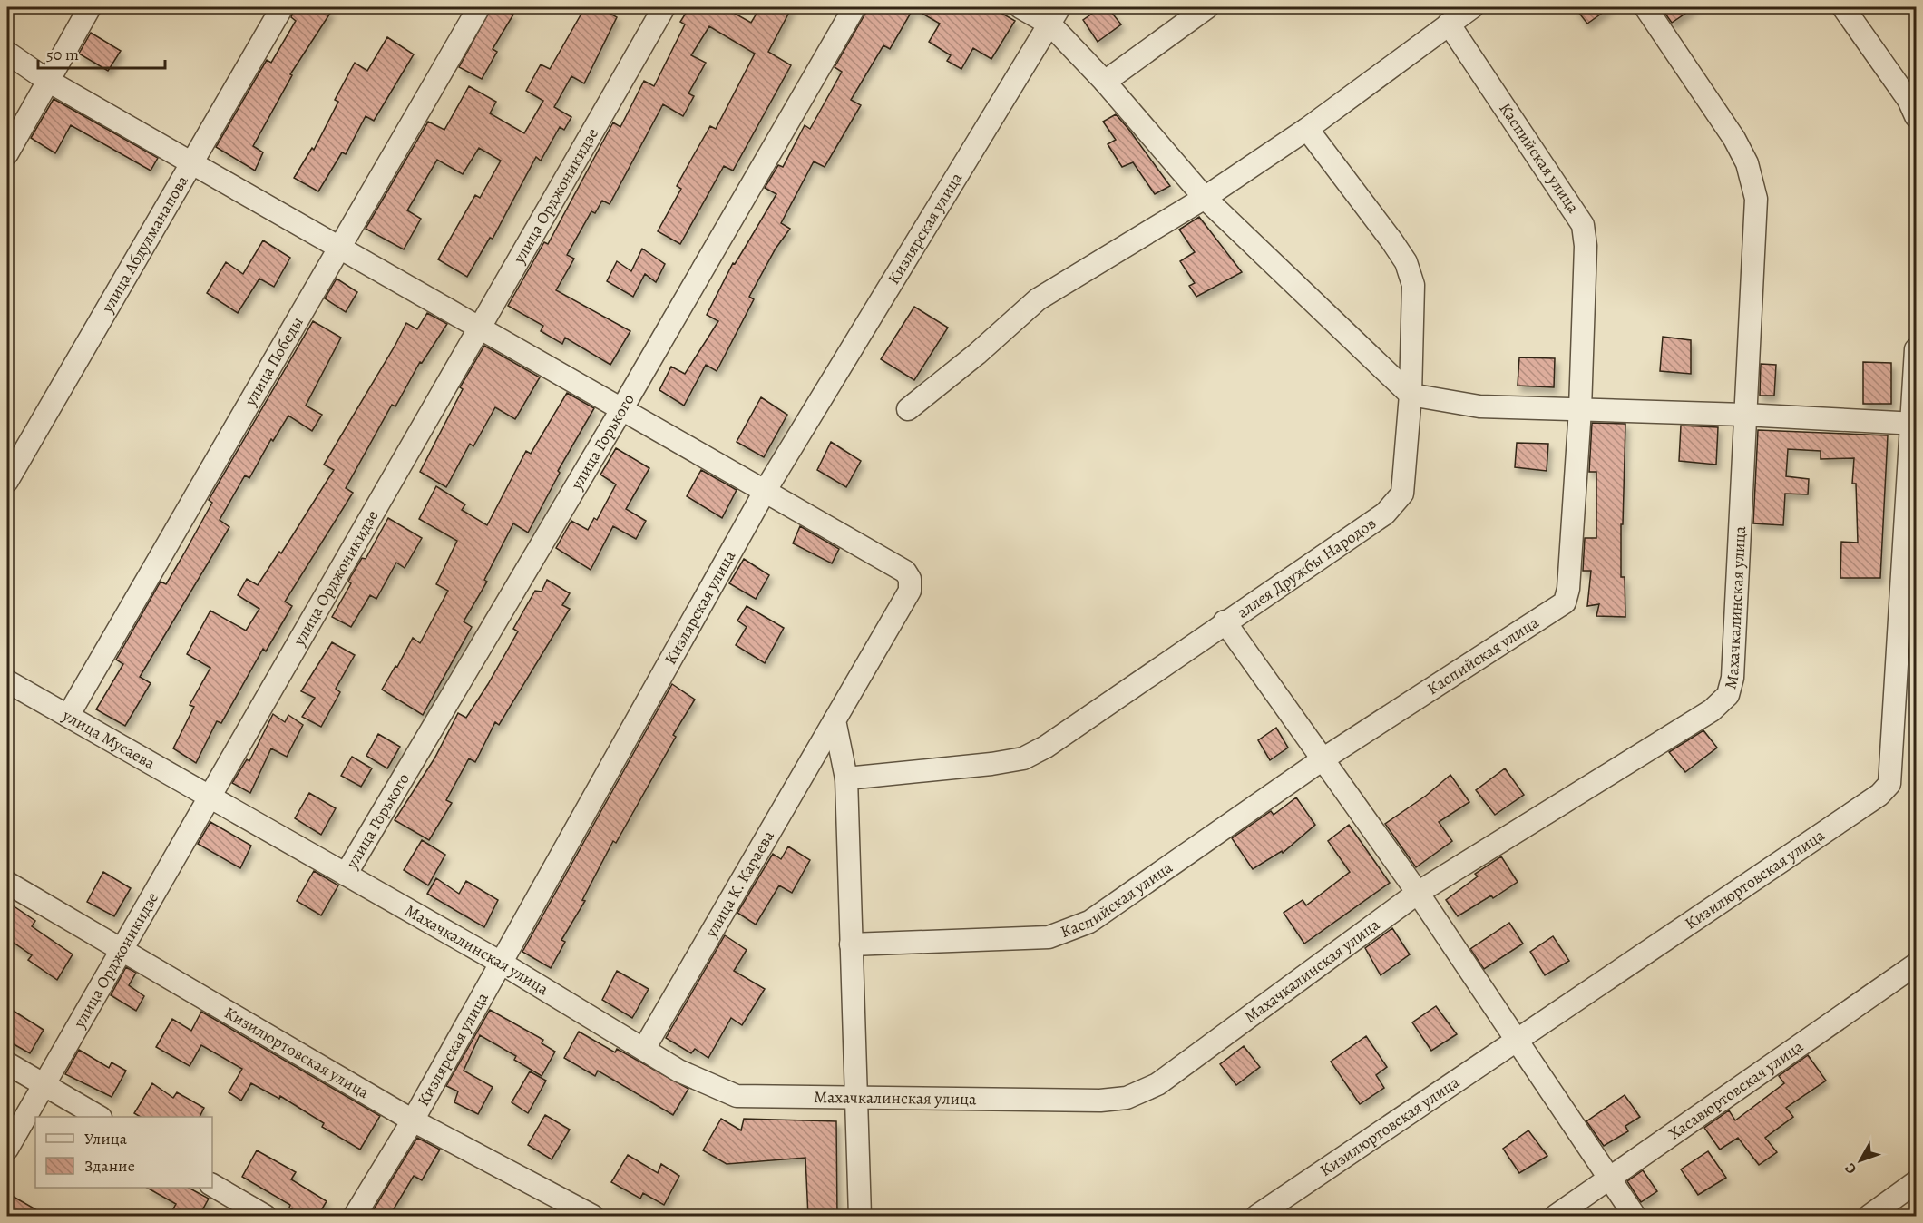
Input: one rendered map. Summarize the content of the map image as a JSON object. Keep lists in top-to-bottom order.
{
  "streets": {
    "street": [
      "Каспийская улица",
      "улица Орджоникидзе",
      "Кизлярская улица",
      "улица Абдулманапова",
      "улица Победы",
      "улица Горького",
      "аллея Дружбы Народов",
      "Махачкалинская улица",
      "улица Мусаева",
      "Кизилюртовская улица",
      "улица К. Караева",
      "Хасавюртовская улица"
    ]
  },
  "crossings": [
    ["улица Орджоникидзе", "Махачкалинская улица"],
    ["улица Орджоникидзе", "улица Мусаева"],
    ["улица Орджоникидзе", "Кизилюртовская улица"],
    ["Кизлярская улица", "Махачкалинская улица"],
    ["Кизлярская улица", "Кизилюртовская улица"],
    ["Кизлярская улица", "улица К. Караева"],
    ["улица Победы", "улица Мусаева"],
    ["улица Горького", "Махачкалинская улица"],
    ["Махачкалинская улица", "улица Мусаева"],
    ["Махачкалинская улица", "улица К. Караева"]
  ],
  "legend": ["Улица", "Здание"],
  "scale_bar": "50 m",
  "north": "bottom left"
}
